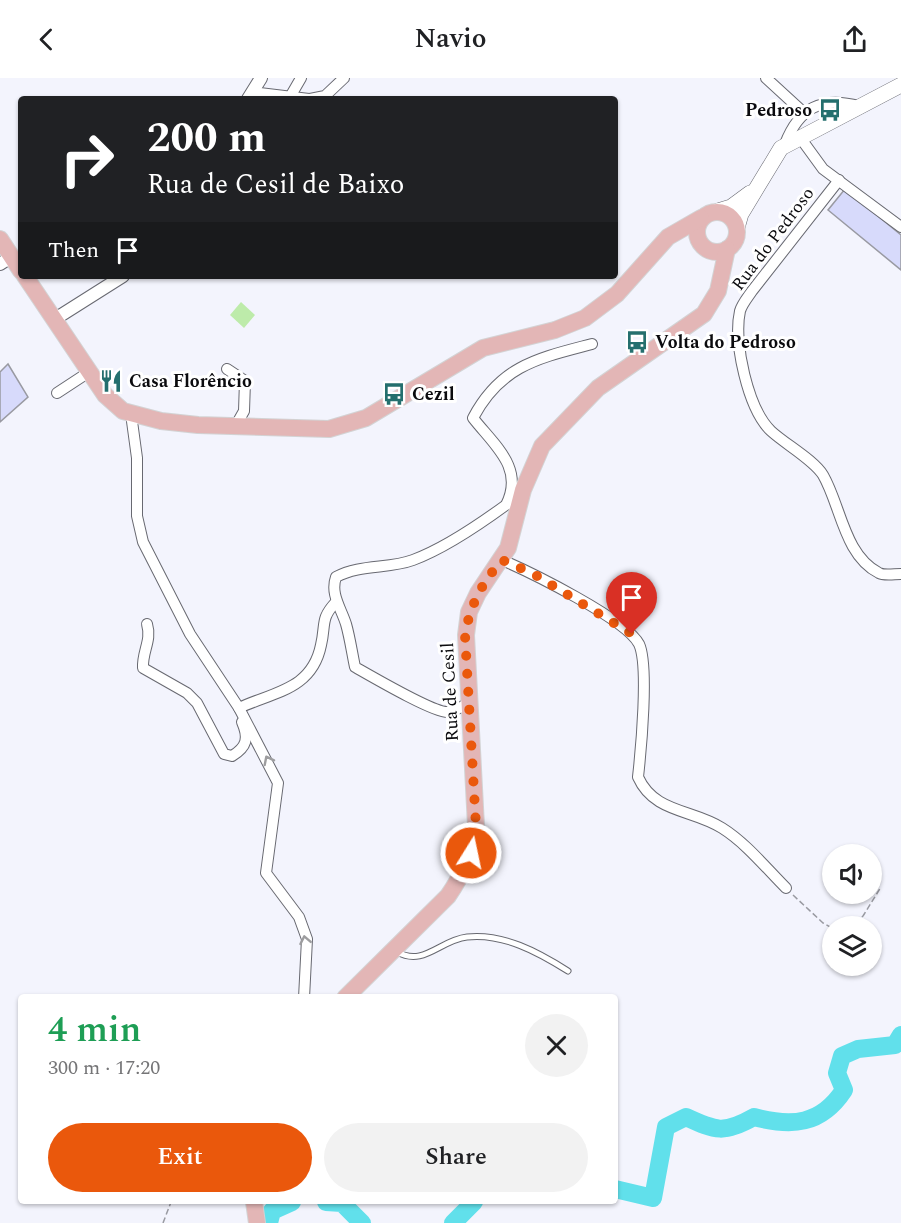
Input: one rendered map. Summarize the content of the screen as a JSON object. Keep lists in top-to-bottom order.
{
  "streets": {
    "main road": ["Rua de Cesil"],
    "street": ["Rua do Pedroso"]
  },
  "places": {
    "bus stop": ["Pedroso", "Volta do Pedroso", "Cezil"],
    "restaurant": ["Casa Florêncio"]
  },
  "page": {
    "header": "Navio",
    "turn": ["200 m", "Rua de Cesil de Baixo"],
    "then": "Then",
    "heading": ["4 min", "300 m · 17:20"],
    "buttons": ["Exit", "Share"]
  }
}
